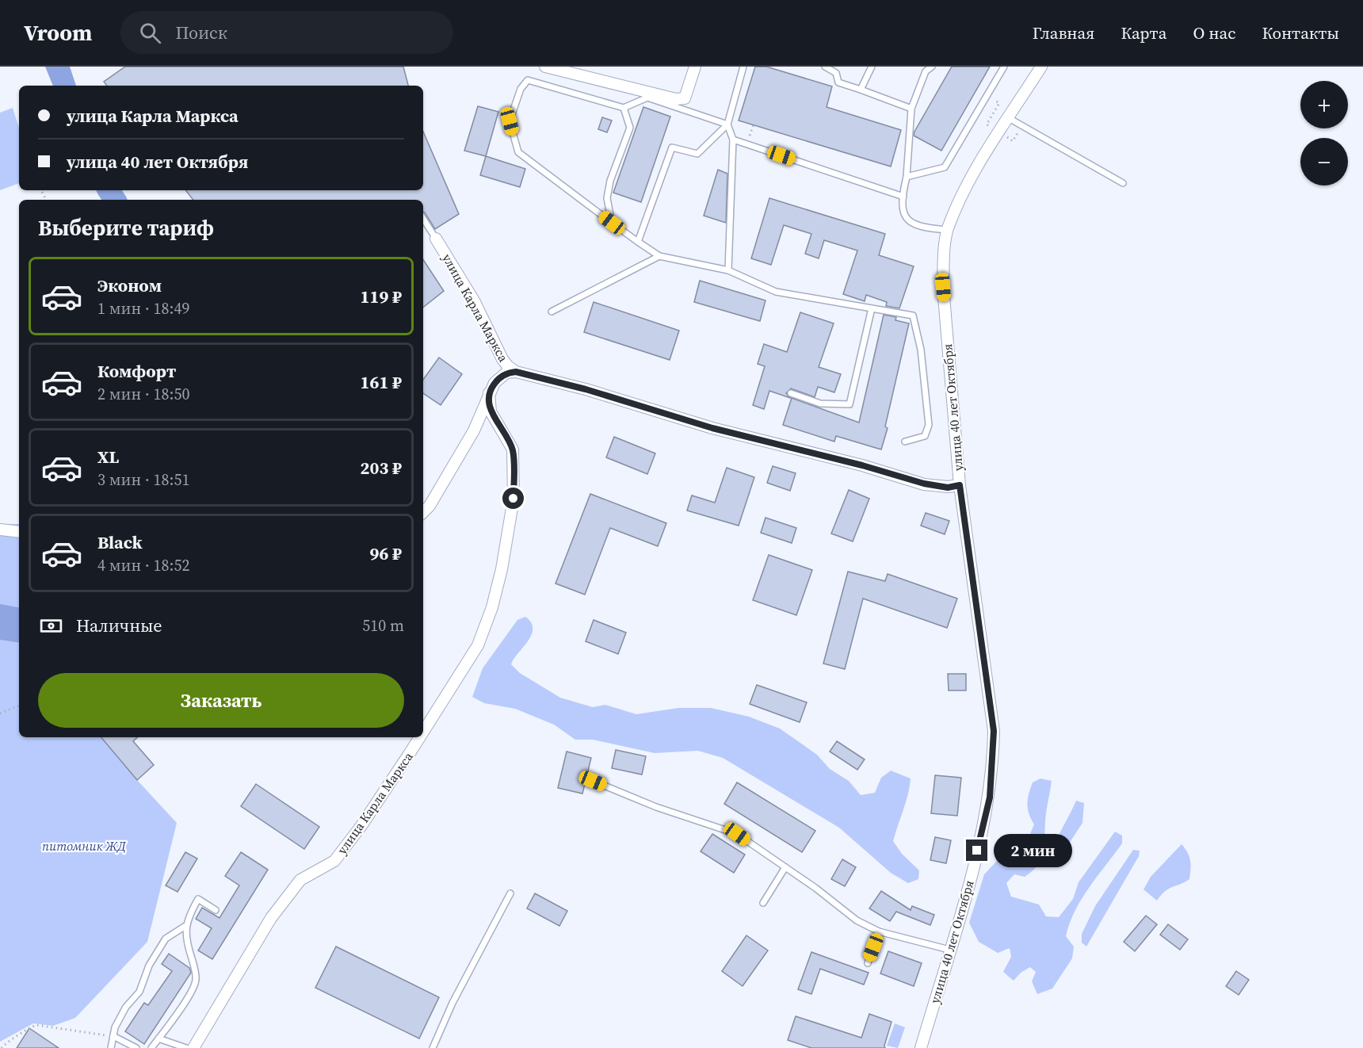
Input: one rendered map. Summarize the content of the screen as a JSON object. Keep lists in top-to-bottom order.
{
  "streets": {
    "street": ["улица Карла Маркса", "улица 40 лет Октября"]
  },
  "crossings": [
    ["улица Карла Маркса", "улица 40 лет Октября"]
  ],
  "parks": ["питомник ЖД"],
  "page": {
    "header": "Vroom",
    "search": "Поиск",
    "nav": [
      "Главная",
      "Карта",
      "О нас",
      "Контакты"
    ],
    "map_buttons": ["+", "−"],
    "banner": ["улица Карла Маркса", "улица 40 лет Октября"],
    "heading": "Выберите тариф",
    "list": [
      {
        "name": "Эконом",
        "note": "1 мин · 18:49",
        "value": "119 ₽"
      },
      {
        "name": "Комфорт",
        "note": "2 мин · 18:50",
        "value": "161 ₽"
      },
      {
        "name": "XL",
        "note": "3 мин · 18:51",
        "value": "203 ₽"
      },
      {
        "name": "Black",
        "note": "4 мин · 18:52",
        "value": "96 ₽"
      }
    ],
    "pay": ["Наличные", "510 m"],
    "buttons": "Заказать",
    "bubble": "2 мин"
  }
}
